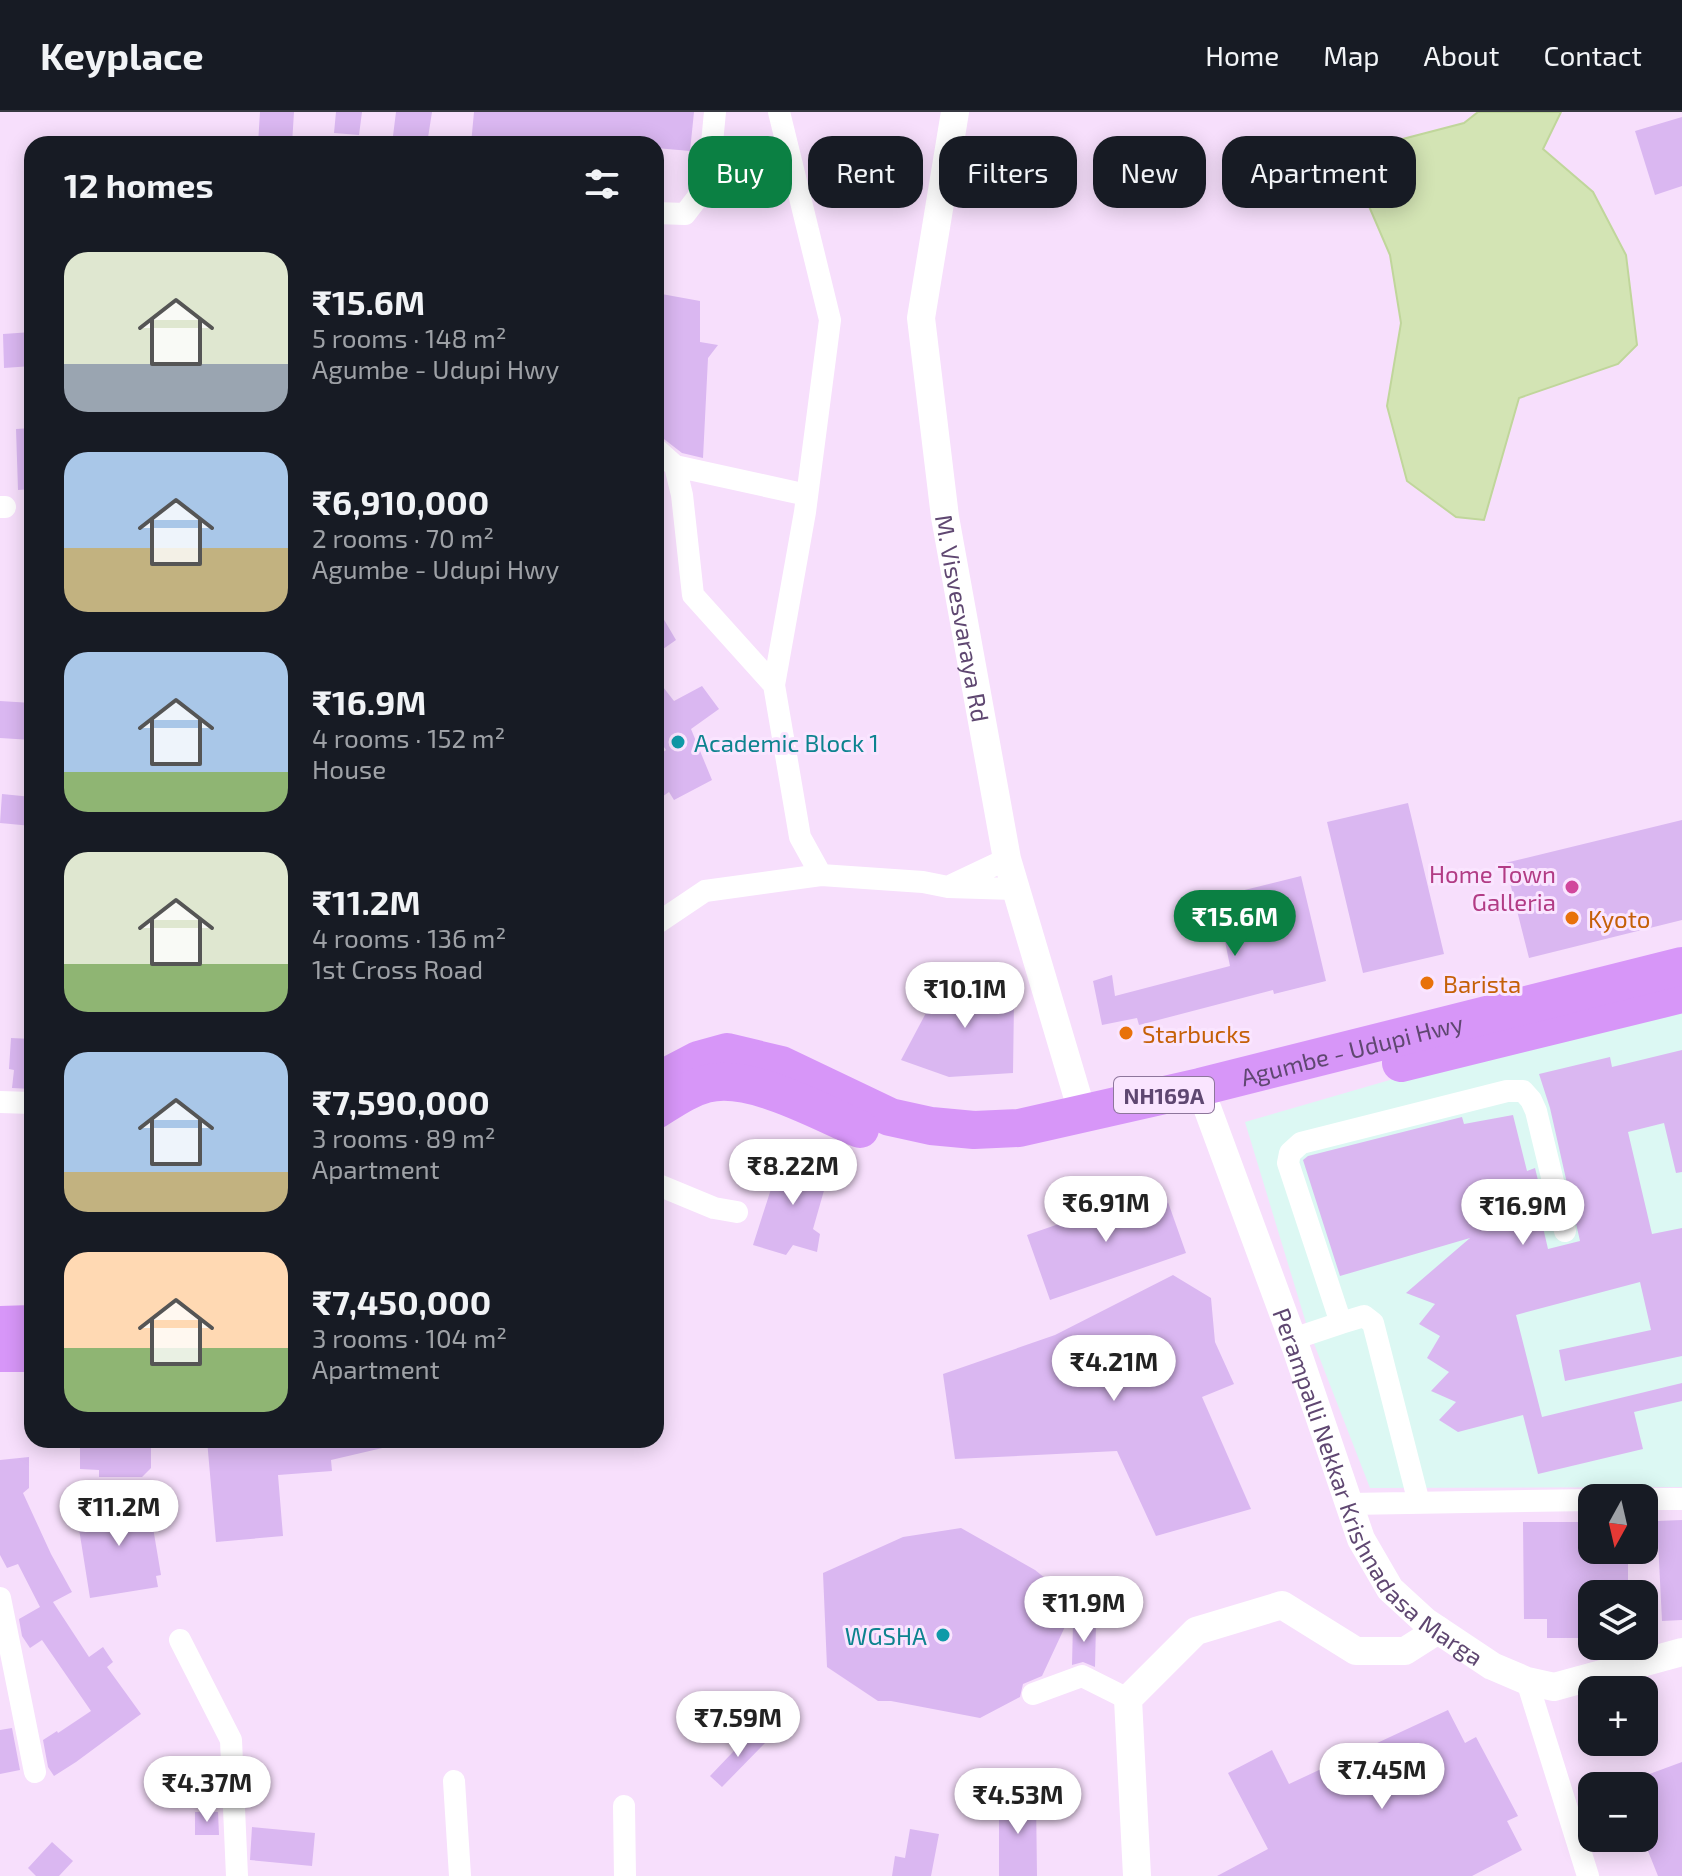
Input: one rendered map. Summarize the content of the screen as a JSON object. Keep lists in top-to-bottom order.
{
  "streets": {
    "highway": ["Agumbe - Udupi Hwy", "NH169A"],
    "street": ["M. Visvesvaraya Rd", "Perampalli Nekkar Krishnadasa Marga"]
  },
  "crossings": [
    ["M. Visvesvaraya Rd", "Agumbe - Udupi Hwy"],
    ["Agumbe - Udupi Hwy", "Perampalli Nekkar Krishnadasa Marga"]
  ],
  "places": [
    "Academic Block 1",
    "Home Town Galleria",
    "Kyoto",
    "Barista",
    "Starbucks",
    "WGSHA"
  ],
  "north": "bottom",
  "page": {
    "header": "Keyplace",
    "nav": [
      "Home",
      "Map",
      "About",
      "Contact"
    ],
    "chip": [
      "Buy",
      "Rent",
      "Filters",
      "New",
      "Apartment"
    ],
    "heading": "12 homes",
    "list": [
      {
        "name": "₹15.6M",
        "note": "5 rooms · 148 m² · Agumbe - Udupi Hwy"
      },
      {
        "name": "₹6,910,000",
        "note": "2 rooms · 70 m² · Agumbe - Udupi Hwy"
      },
      {
        "name": "₹16.9M",
        "note": "4 rooms · 152 m² · House"
      },
      {
        "name": "₹11.2M",
        "note": "4 rooms · 136 m² · 1st Cross Road"
      },
      {
        "name": "₹7,590,000",
        "note": "3 rooms · 89 m² · Apartment"
      },
      {
        "name": "₹7,450,000",
        "note": "3 rooms · 104 m² · Apartment"
      }
    ],
    "price": [
      "₹15.6M",
      "₹10.1M",
      "₹8.22M",
      "₹6.91M",
      "₹16.9M",
      "₹4.21M",
      "₹11.2M",
      "₹11.9M",
      "₹7.59M",
      "₹7.45M",
      "₹4.37M",
      "₹4.53M"
    ],
    "map_buttons": ["+", "−"]
  }
}
